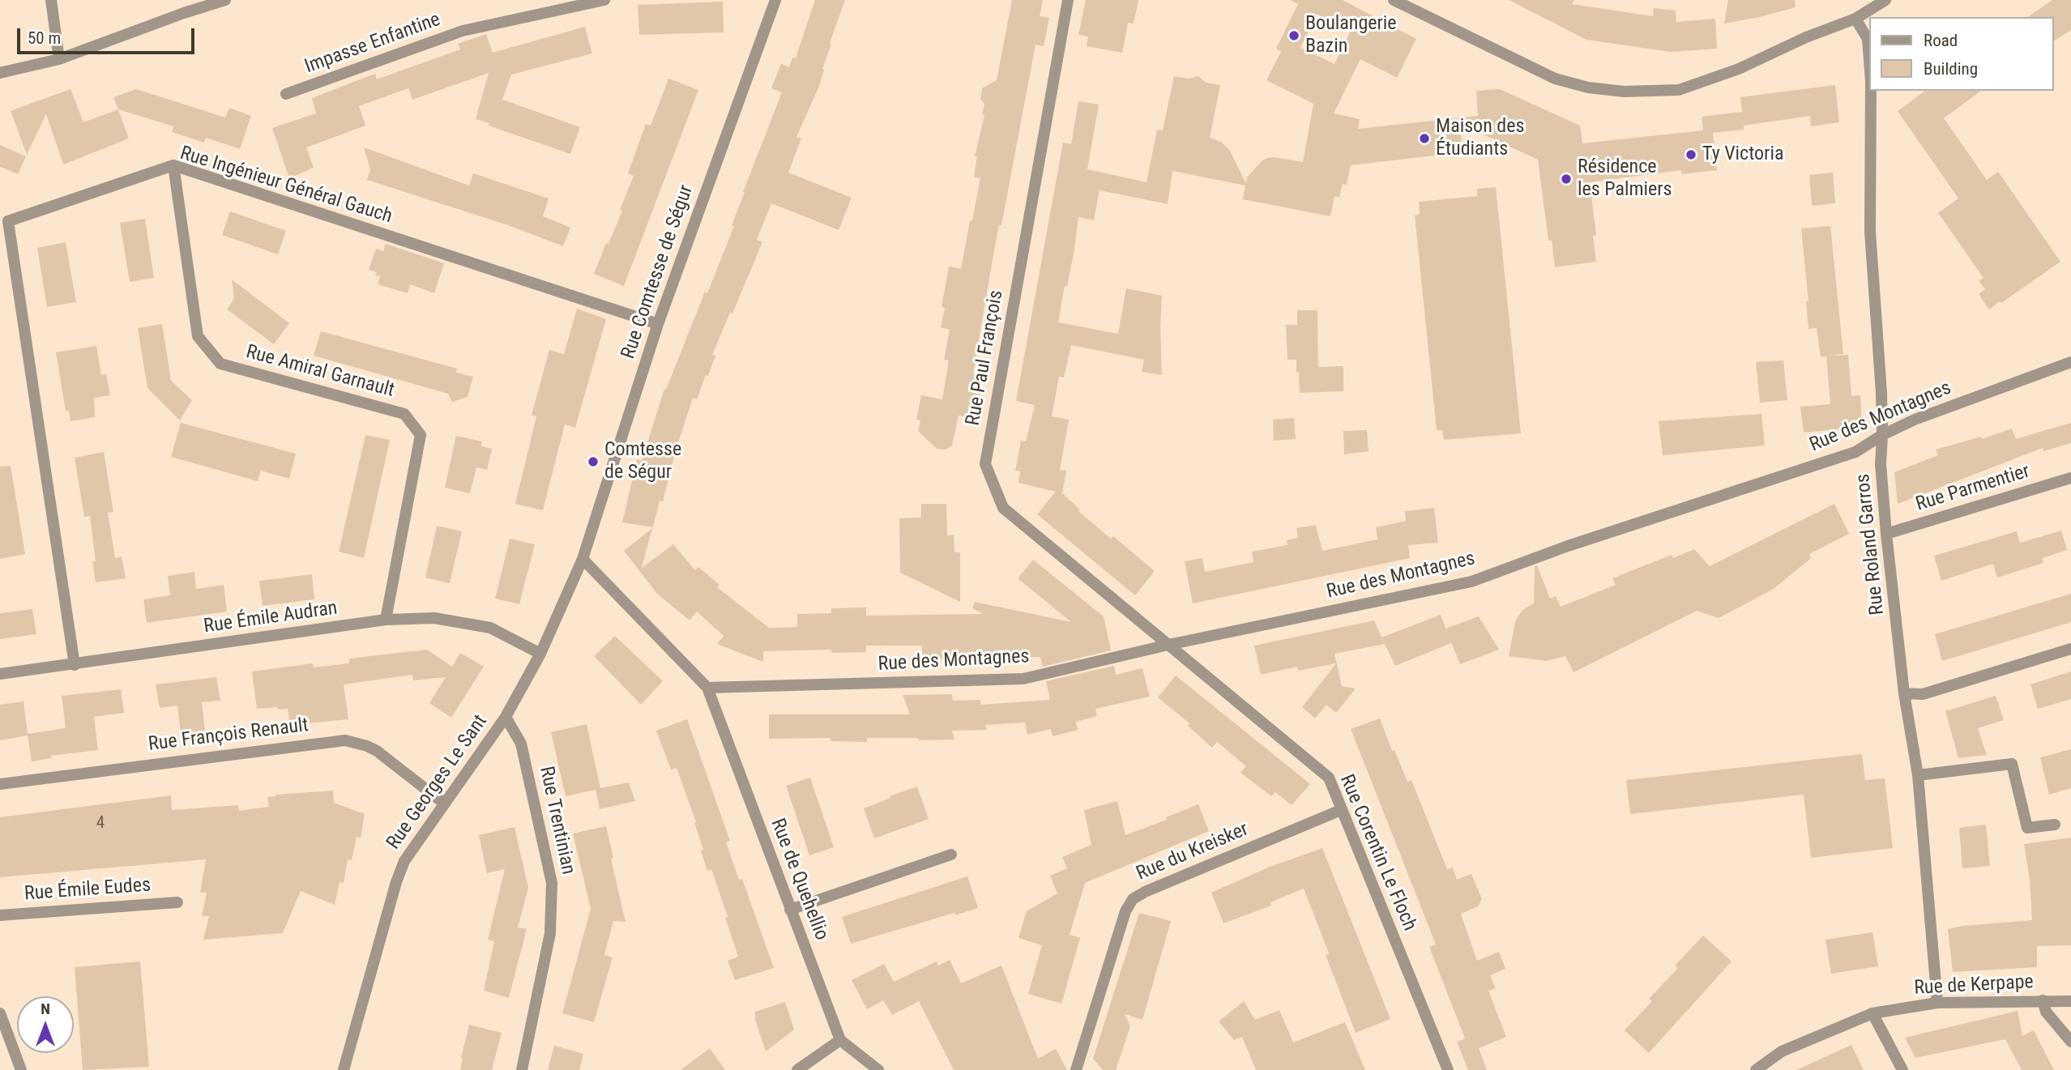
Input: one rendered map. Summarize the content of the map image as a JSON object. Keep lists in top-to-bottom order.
{
  "streets": {
    "street": [
      "Impasse Enfantine",
      "Rue Ingénieur Général Gauch",
      "Rue Comtesse de Ségur",
      "Rue Paul François",
      "Rue Amiral Garnault",
      "Rue des Montagnes",
      "Rue Parmentier",
      "Rue Roland Garros",
      "Rue Émile Audran",
      "Rue François Renault",
      "Rue Georges Le Sant",
      "Rue Trentinian",
      "Rue du Kreisker",
      "Rue Corentin Le Floch",
      "Rue de Quehellio",
      "Rue Émile Eudes",
      "Rue de Kerpape"
    ]
  },
  "crossings": [
    ["Rue Ingénieur Général Gauch", "Rue Comtesse de Ségur"],
    ["Rue Ingénieur Général Gauch", "Rue Amiral Garnault"],
    ["Rue Ingénieur Général Gauch", "Rue Émile Audran"],
    ["Rue Comtesse de Ségur", "Rue Émile Audran"],
    ["Rue Comtesse de Ségur", "Rue Georges Le Sant"],
    ["Rue Paul François", "Rue des Montagnes"],
    ["Rue Paul François", "Rue Corentin Le Floch"],
    ["Rue Amiral Garnault", "Rue Émile Audran"],
    ["Rue des Montagnes", "Rue Roland Garros"],
    ["Rue des Montagnes", "Rue Corentin Le Floch"],
    ["Rue des Montagnes", "Rue de Quehellio"],
    ["Rue Parmentier", "Rue Roland Garros"],
    ["Rue Roland Garros", "Rue de Kerpape"],
    ["Rue Émile Audran", "Rue Georges Le Sant"],
    ["Rue François Renault", "Rue Georges Le Sant"],
    ["Rue Georges Le Sant", "Rue Trentinian"],
    ["Rue du Kreisker", "Rue Corentin Le Floch"]
  ],
  "places": [
    "Boulangerie Bazin",
    "Maison des Étudiants",
    "Ty Victoria",
    "Résidence les Palmiers",
    "Comtesse de Ségur"
  ],
  "house_numbers": ["4"],
  "legend": ["Road", "Building"],
  "scale_bar": "50 m",
  "north": "top"
}
